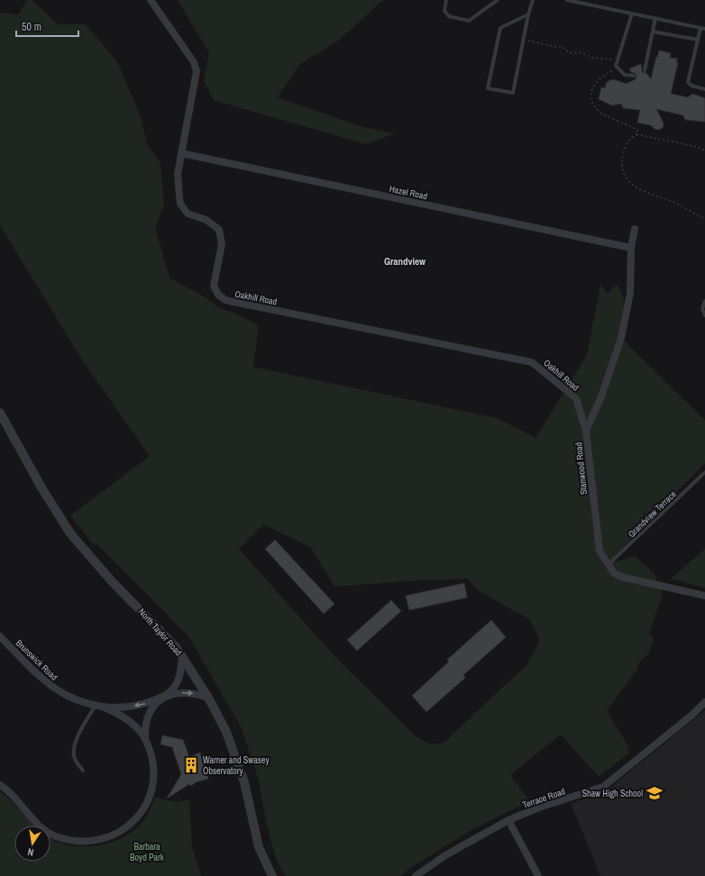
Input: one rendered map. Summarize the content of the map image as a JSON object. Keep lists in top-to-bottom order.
{
  "streets": {
    "street": [
      "Hazel Road",
      "Oakhill Road",
      "Stanwood Road",
      "North Taylor Road",
      "Brunswick Road",
      "Terrace Road"
    ],
    "lane": ["Grandview Terrace"]
  },
  "crossings": [
    ["Hazel Road", "Oakhill Road"],
    ["Hazel Road", "Stanwood Road"],
    ["Oakhill Road", "Stanwood Road"],
    ["Stanwood Road", "Grandview Terrace"],
    ["North Taylor Road", "Brunswick Road"]
  ],
  "districts": ["Grandview"],
  "parks": ["Barbara Boyd Park"],
  "places": {
    "building": ["Warner and Swasey Observatory"],
    "school or university": ["Shaw High School"]
  },
  "scale_bar": "50 m",
  "north": "bottom"
}
